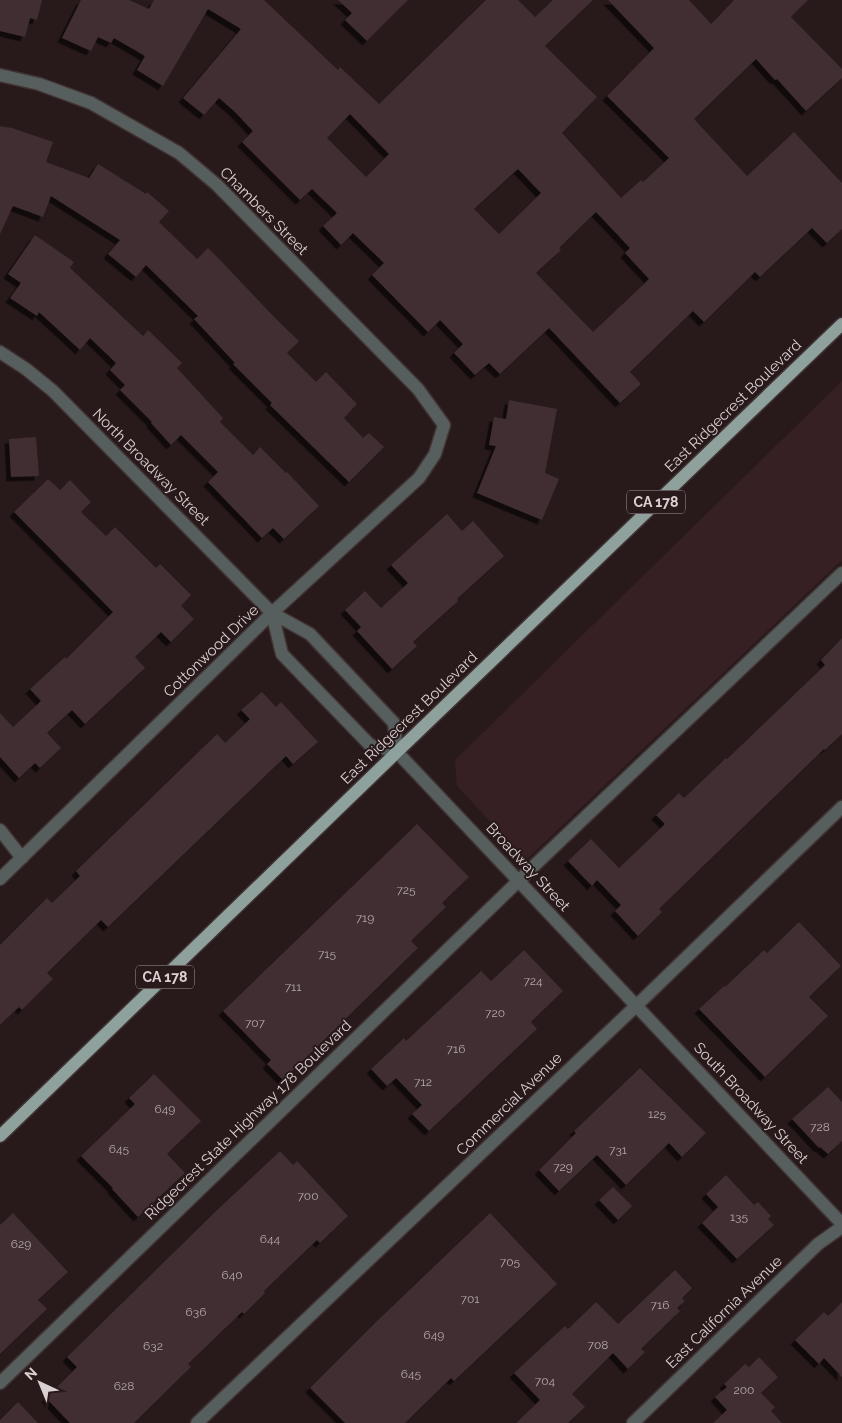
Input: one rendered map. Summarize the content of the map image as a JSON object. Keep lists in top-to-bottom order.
{
  "streets": {
    "main road": ["East Ridgecrest Boulevard", "CA 178"],
    "street": [
      "Chambers Street",
      "North Broadway Street",
      "Cottonwood Drive",
      "Broadway Street",
      "South Broadway Street",
      "Commercial Avenue",
      "Ridgecrest State Highway 178 Boulevard",
      "East California Avenue"
    ]
  },
  "crossings": [
    ["Chambers Street", "Cottonwood Drive"],
    ["East Ridgecrest Boulevard", "Broadway Street"],
    ["North Broadway Street", "Cottonwood Drive"],
    ["Broadway Street", "South Broadway Street"],
    ["Broadway Street", "Commercial Avenue"],
    ["Broadway Street", "Ridgecrest State Highway 178 Boulevard"],
    ["South Broadway Street", "Commercial Avenue"],
    ["South Broadway Street", "East California Avenue"]
  ],
  "house_numbers": [
    "725",
    "719",
    "715",
    "724",
    "711",
    "720",
    "707",
    "716",
    "712",
    "649",
    "125",
    "728",
    "645",
    "731",
    "729",
    "700",
    "135",
    "644",
    "629",
    "705",
    "640",
    "701",
    "716",
    "636",
    "649",
    "708",
    "632",
    "645",
    "704",
    "628",
    "200"
  ],
  "north": "top left"
}
